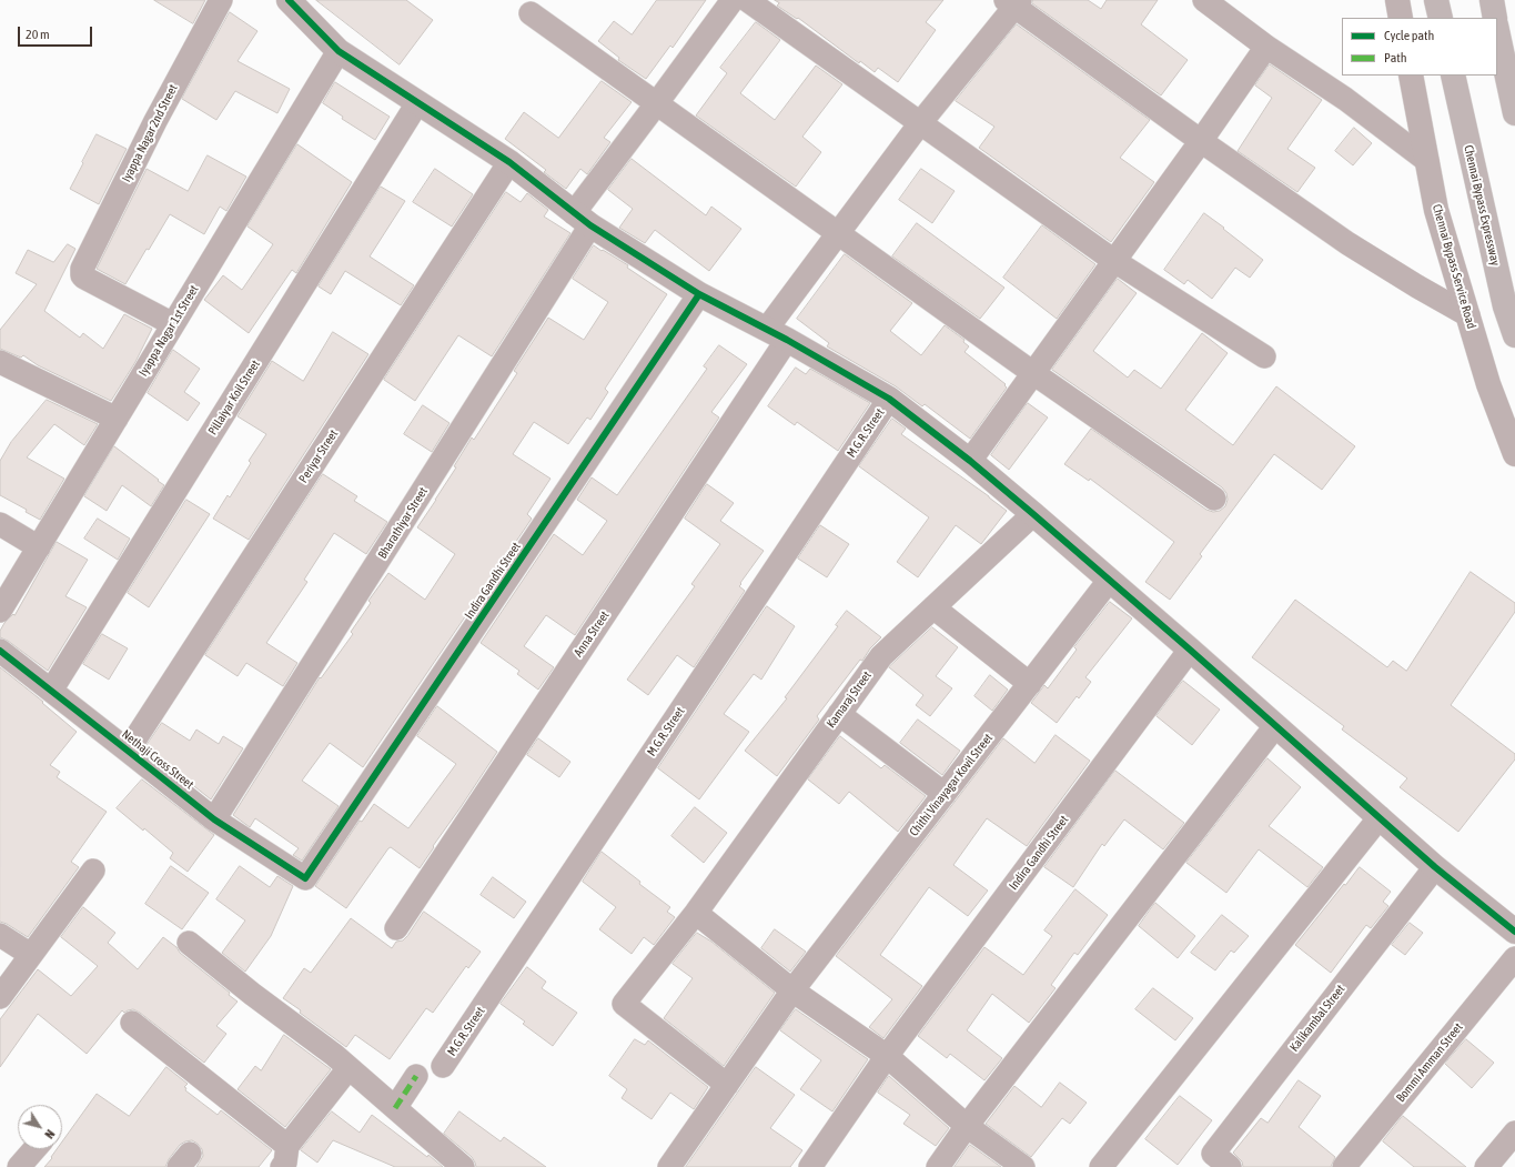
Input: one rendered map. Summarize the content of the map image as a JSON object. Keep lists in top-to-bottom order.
{
  "streets": {
    "highway": ["Chennai Bypass Expressway"],
    "street": [
      "Iyappa Nagar 2nd Street",
      "Chennai Bypass Service Road",
      "Iyappa Nagar 1st Street",
      "Pillaiyar Koil Street",
      "M.G.R. Street",
      "Periyar Street",
      "Bharathiyar Street",
      "Indira Gandhi Street",
      "Anna Street",
      "Kamaraj Street",
      "Nethaji Cross Street",
      "Chithi Vinayagar Kovil Street",
      "Kalikambal Street",
      "Bommi Amman Street"
    ]
  },
  "crossings": [
    ["Iyappa Nagar 2nd Street", "Iyappa Nagar 1st Street"],
    ["Pillaiyar Koil Street", "Nethaji Cross Street"],
    ["Periyar Street", "Nethaji Cross Street"],
    ["Bharathiyar Street", "Nethaji Cross Street"],
    ["Indira Gandhi Street", "Nethaji Cross Street"],
    ["Kamaraj Street", "Chithi Vinayagar Kovil Street"]
  ],
  "legend": ["Cycle path", "Path"],
  "scale_bar": "20 m",
  "north": "bottom right"
}
